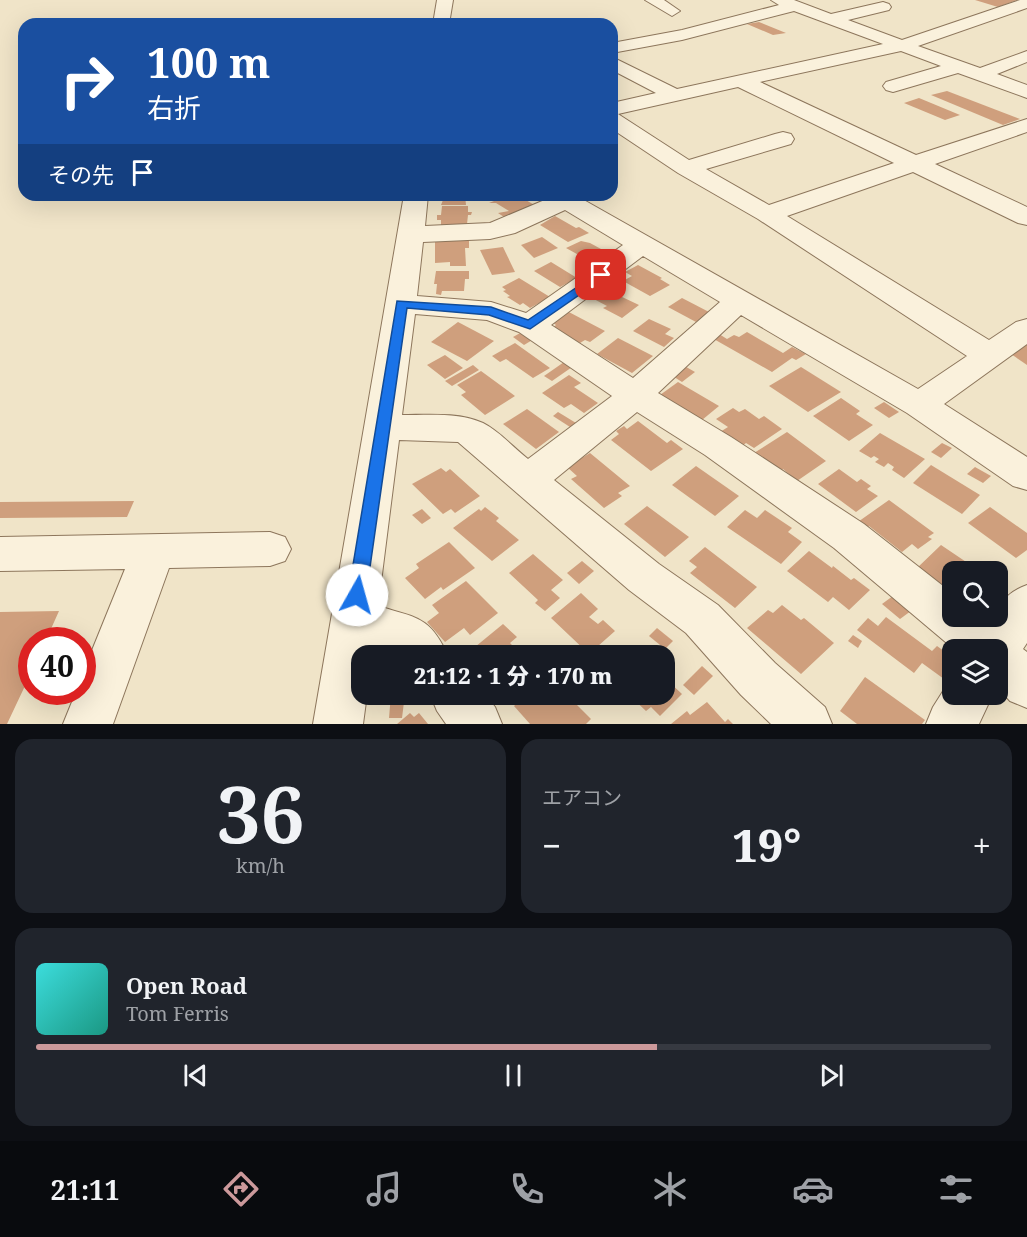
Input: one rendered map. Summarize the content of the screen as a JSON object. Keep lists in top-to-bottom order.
{
  "page": {
    "turn": ["100 m", "右折"],
    "then": "その先",
    "limit": "40",
    "trip": "21:12 · 1 分 · 170 m",
    "tile": [
      ["36", "km/h"],
      "エアコン"
    ],
    "heat": ["−", "19°", "+"],
    "song": ["Open Road", "Tom Ferris"],
    "tabs": "21:11"
  }
}
